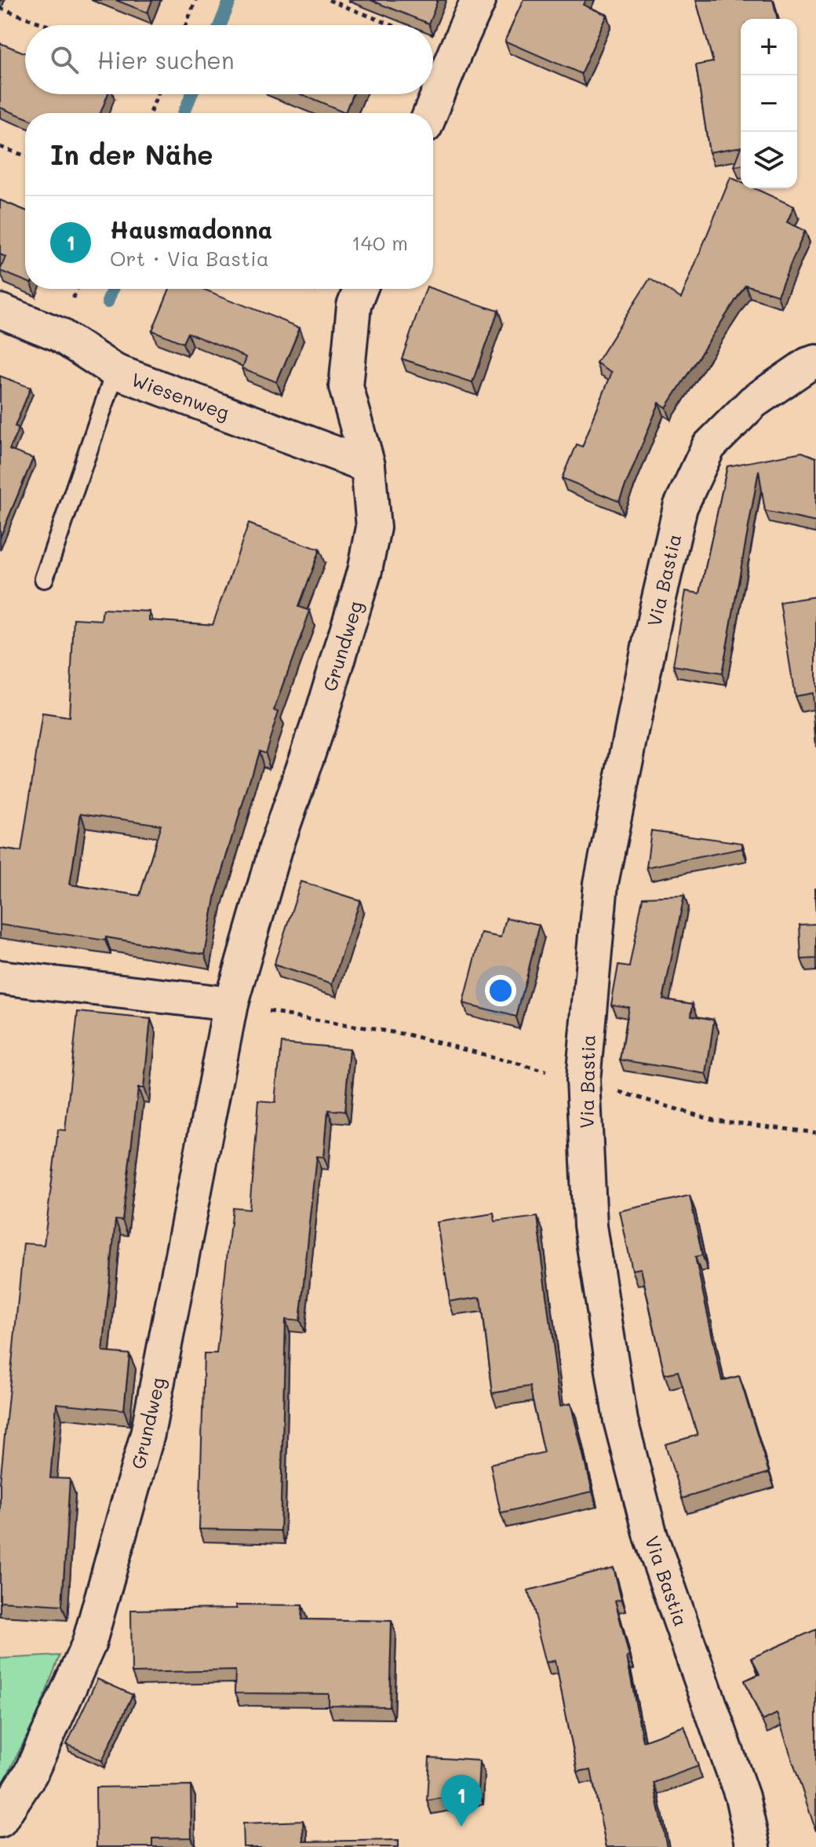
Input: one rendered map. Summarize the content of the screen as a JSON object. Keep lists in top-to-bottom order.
{
  "streets": {
    "street": ["Wiesenweg", "Via Bastia", "Grundweg"]
  },
  "crossings": [
    ["Wiesenweg", "Grundweg"]
  ],
  "page": {
    "map_buttons": ["+", "−"],
    "search": "Hier suchen",
    "heading": "In der Nähe",
    "list": [
      {
        "mark": "1",
        "name": "Hausmadonna",
        "note": "Ort · Via Bastia",
        "value": "140 m"
      }
    ],
    "pins": "1"
  }
}
